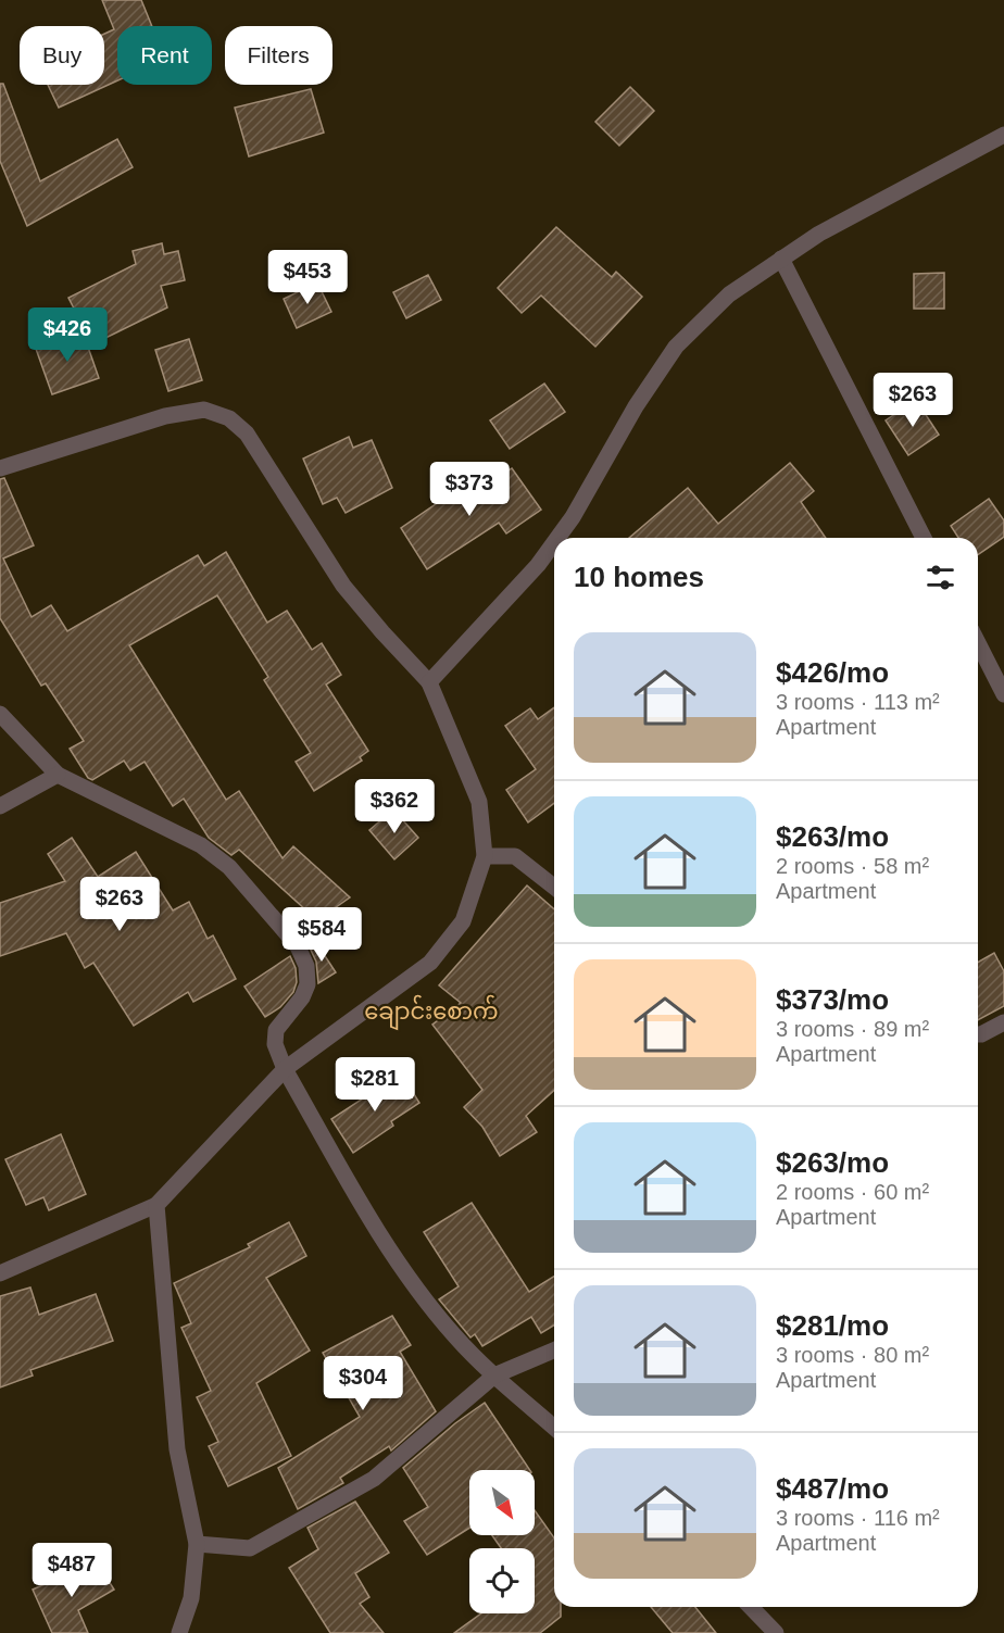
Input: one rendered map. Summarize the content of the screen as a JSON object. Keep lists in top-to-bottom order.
{
  "districts": ["ချောင်းစောက်"],
  "north": "bottom right",
  "page": {
    "chip": ["Buy", "Rent", "Filters"],
    "price": [
      "$453",
      "$426",
      "$263",
      "$373",
      "$362",
      "$263",
      "$584",
      "$281",
      "$304",
      "$487"
    ],
    "heading": "10 homes",
    "list": [
      {
        "name": "$426/mo",
        "note": "3 rooms · 113 m² · Apartment"
      },
      {
        "name": "$263/mo",
        "note": "2 rooms · 58 m² · Apartment"
      },
      {
        "name": "$373/mo",
        "note": "3 rooms · 89 m² · Apartment"
      },
      {
        "name": "$263/mo",
        "note": "2 rooms · 60 m² · Apartment"
      },
      {
        "name": "$281/mo",
        "note": "3 rooms · 80 m² · Apartment"
      },
      {
        "name": "$487/mo",
        "note": "3 rooms · 116 m² · Apartment"
      }
    ]
  }
}
